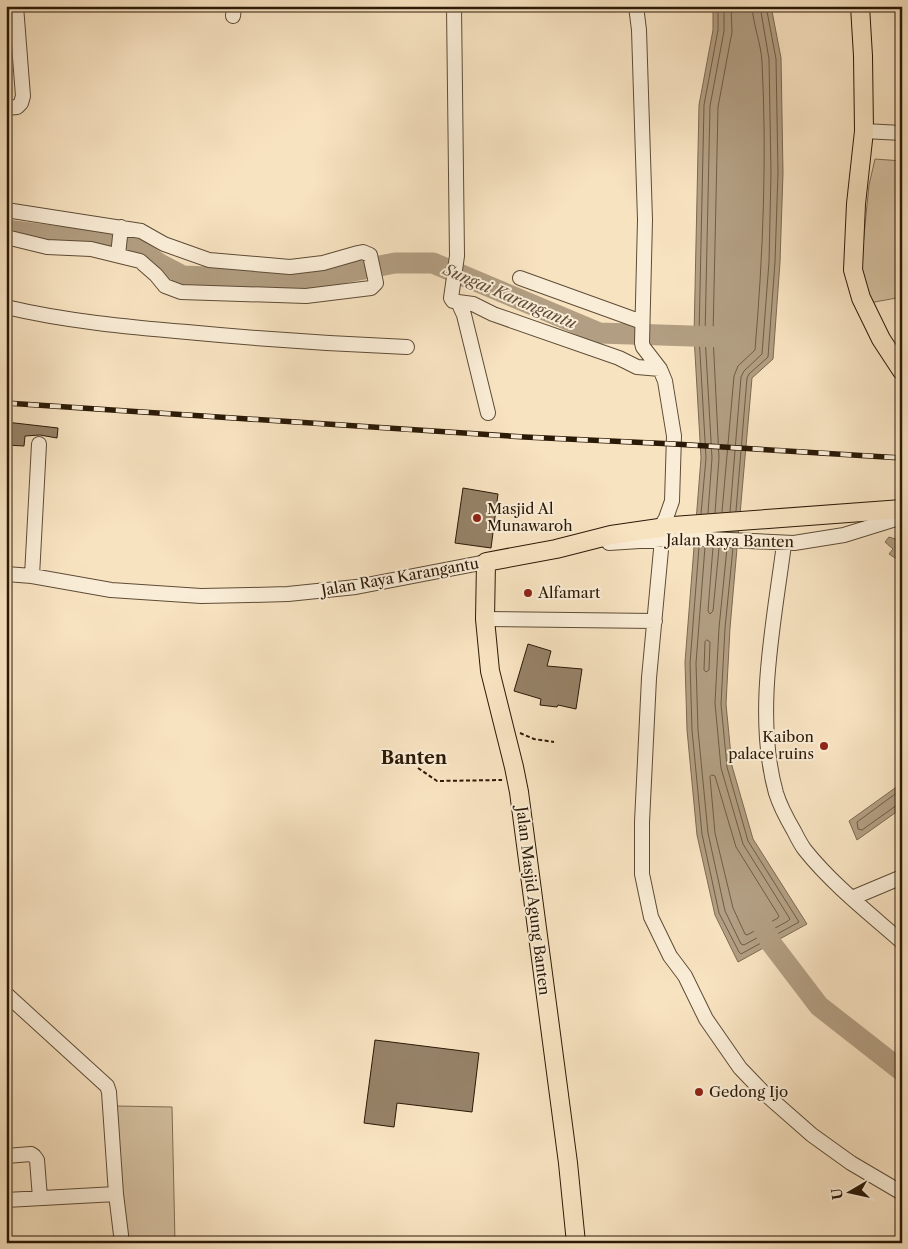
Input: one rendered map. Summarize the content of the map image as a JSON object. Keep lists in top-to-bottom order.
{
  "streets": {
    "main road": ["Jalan Raya Banten", "Jalan Raya Karangantu", "Jalan Masjid Agung Banten"]
  },
  "crossings": [
    ["Jalan Raya Banten", "Jalan Raya Karangantu"],
    ["Jalan Raya Karangantu", "Jalan Masjid Agung Banten"]
  ],
  "districts": ["Banten"],
  "water": ["Sungai Karangantu"],
  "places": [
    "Masjid Al Munawaroh",
    "Alfamart",
    "Kaibon palace ruins",
    "Gedong Ijo"
  ],
  "north": "left"
}
